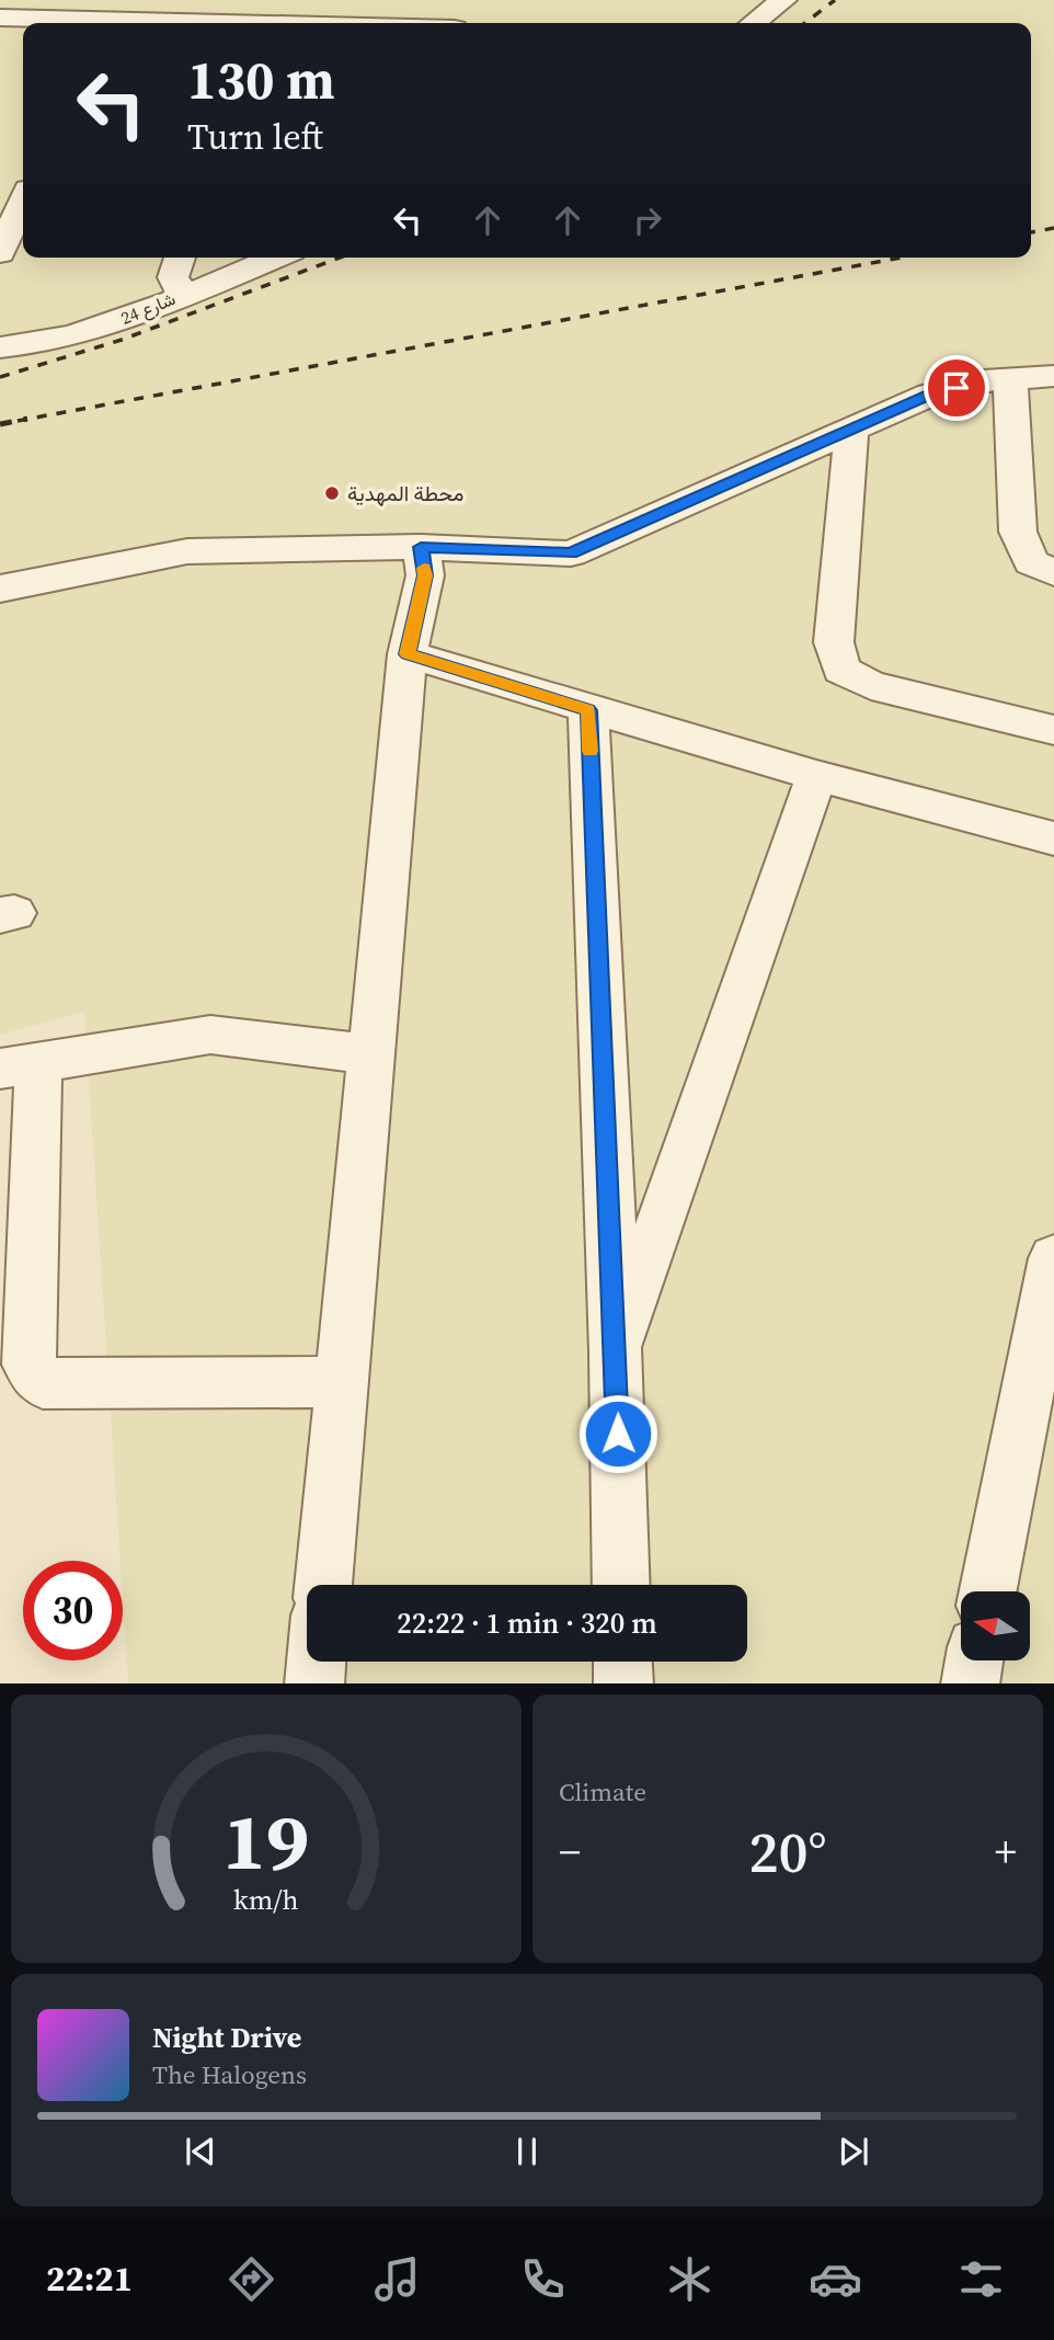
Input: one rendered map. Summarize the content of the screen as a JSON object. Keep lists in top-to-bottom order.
{
  "streets": {
    "street": ["شارع 24"]
  },
  "places": ["محطة المهدية"],
  "north": "left",
  "page": {
    "turn": ["130 m", "Turn left"],
    "limit": "30",
    "trip": "22:22 · 1 min · 320 m",
    "tile": "Climate",
    "heat": ["−", "20°", "+"],
    "song": ["Night Drive", "The Halogens"],
    "tabs": "22:21",
    "gauge": ["19", "km/h"]
  }
}
